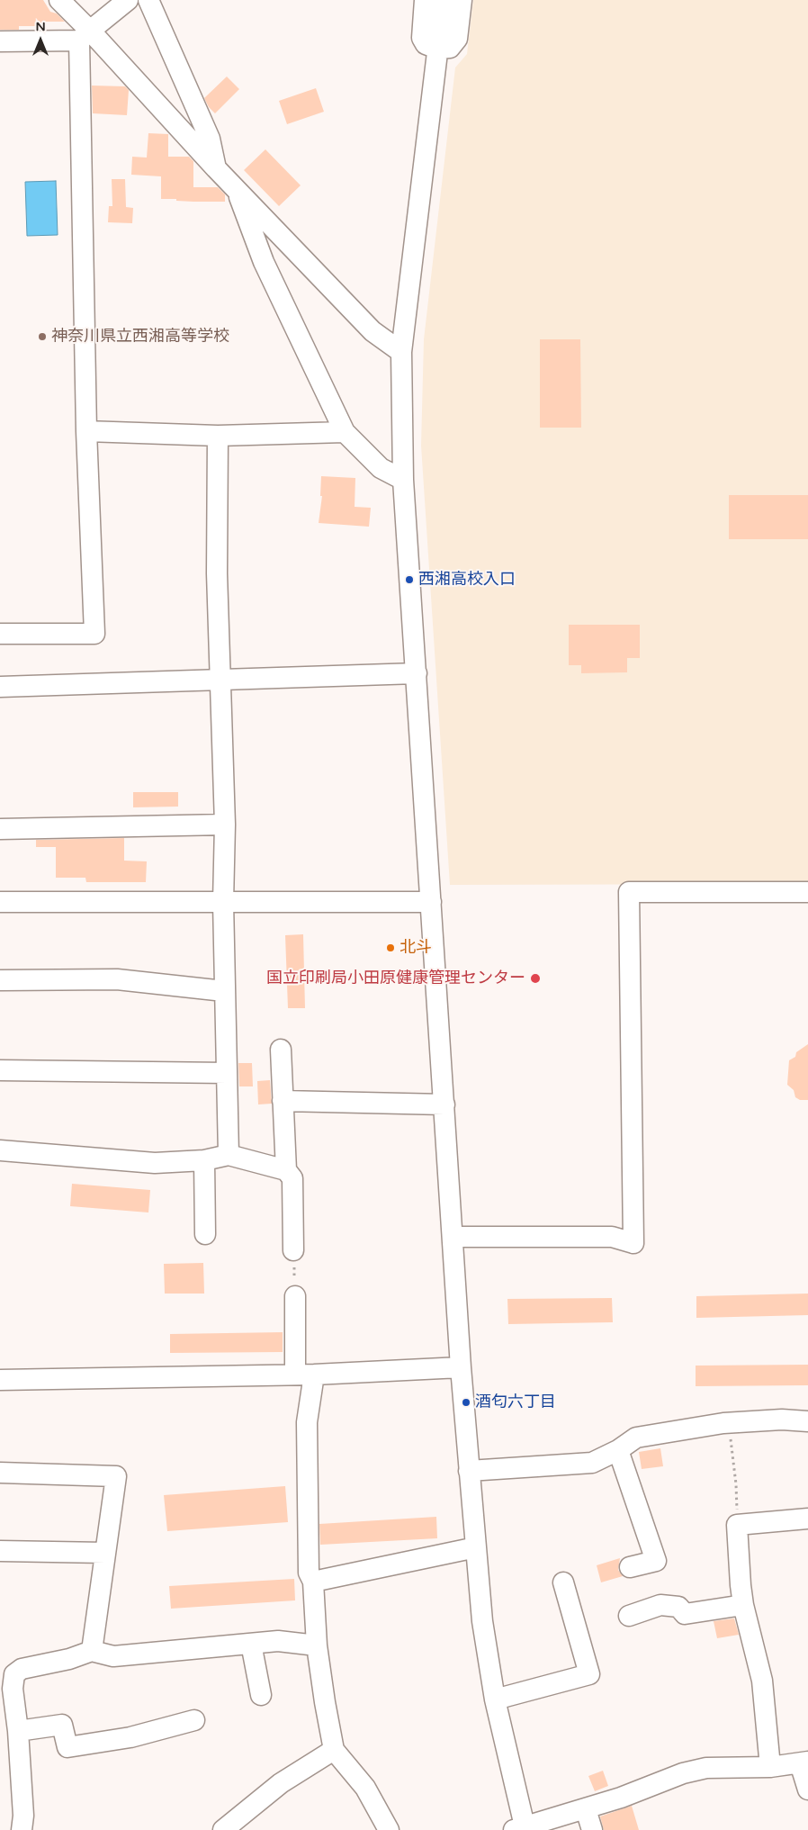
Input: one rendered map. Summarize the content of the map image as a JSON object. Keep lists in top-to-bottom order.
{
  "places": [
    "神奈川県立西湘高等学校",
    "西湘高校入口",
    "北斗",
    "国立印刷局小田原健康管理センター",
    "酒匂六丁目"
  ],
  "north": "top"
}
